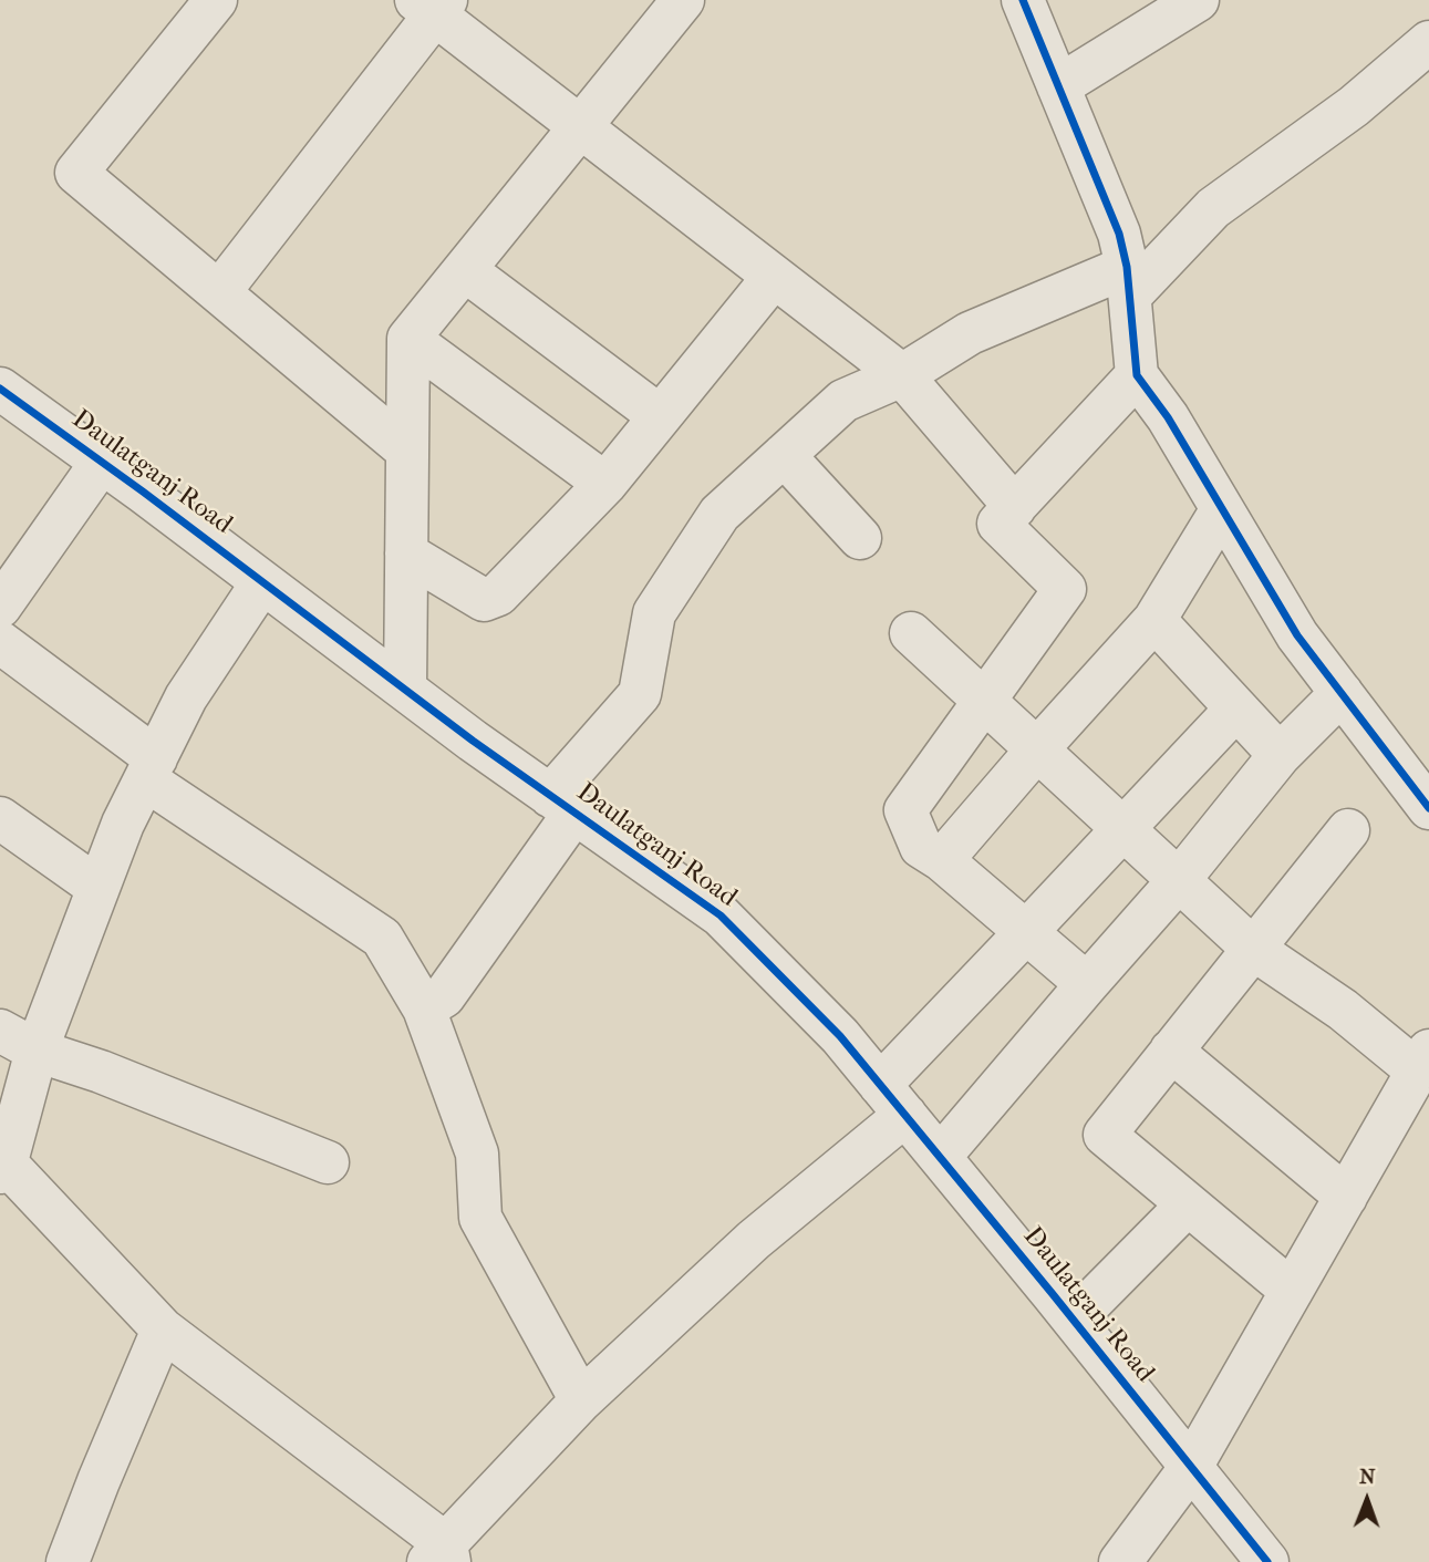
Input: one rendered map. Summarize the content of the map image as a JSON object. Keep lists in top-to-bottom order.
{
  "streets": {
    "street": ["Daulatganj Road"]
  },
  "north": "top"
}
